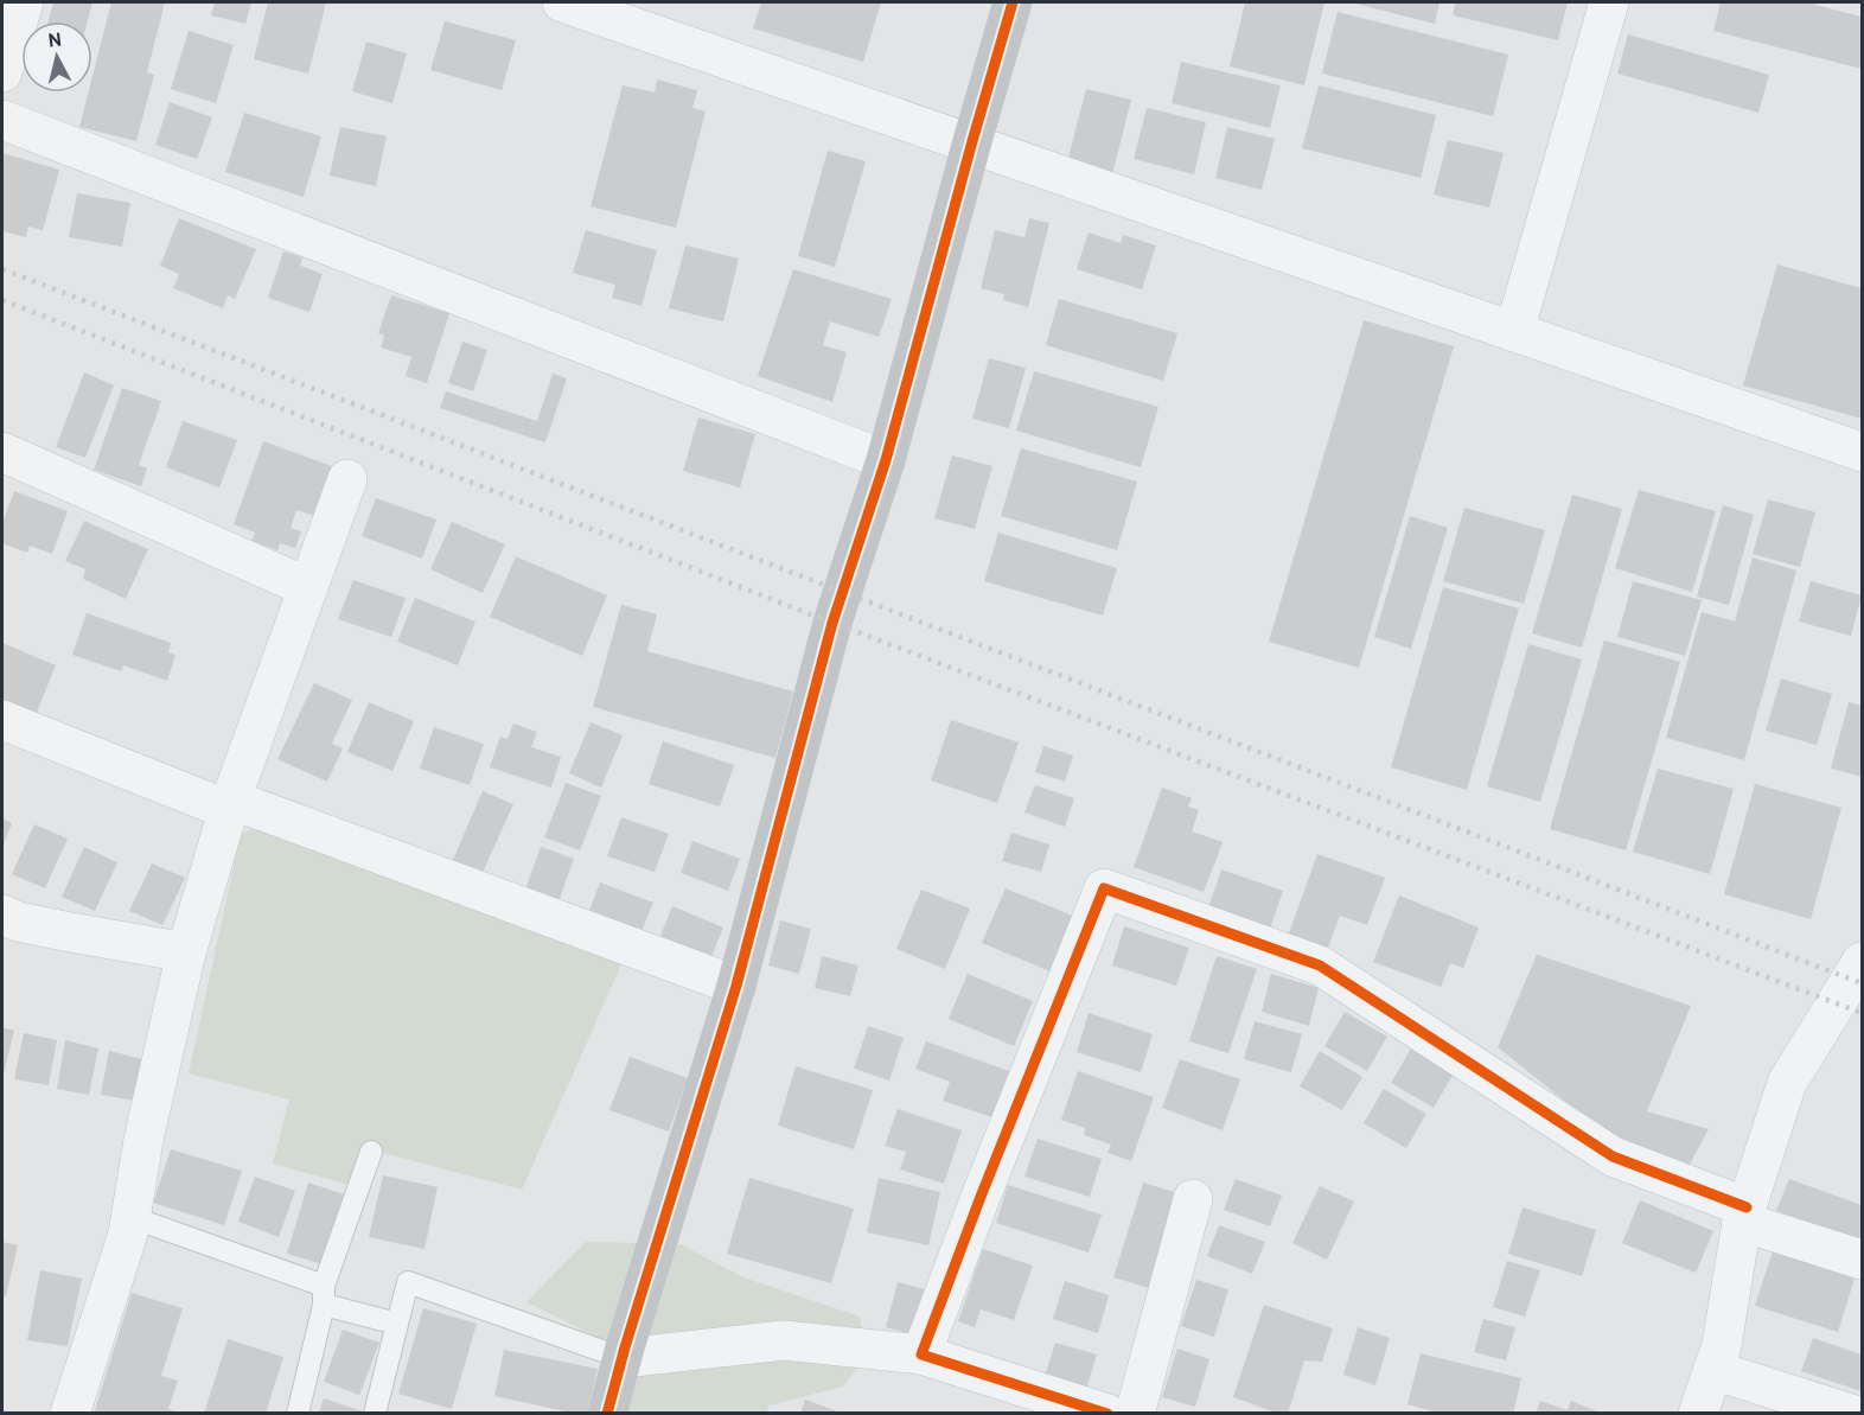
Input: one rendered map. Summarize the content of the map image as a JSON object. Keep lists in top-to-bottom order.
{
  "north": "top"
}
